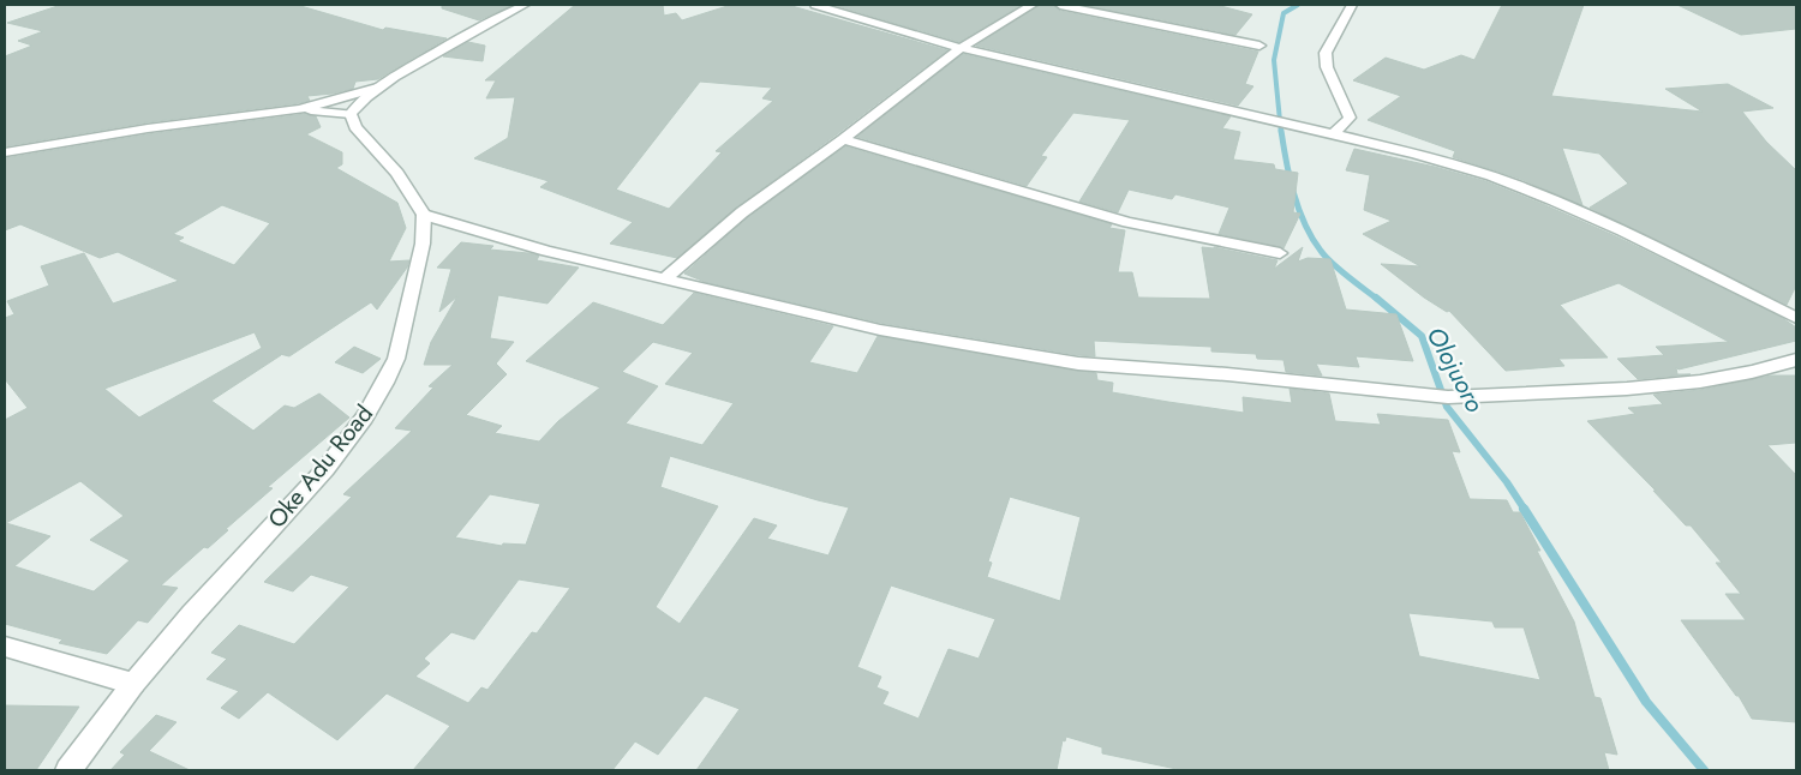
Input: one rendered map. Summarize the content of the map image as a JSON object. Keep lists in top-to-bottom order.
{
  "streets": {
    "street": ["Oke Adu Road"]
  },
  "water": ["Olojuoro"]
}
